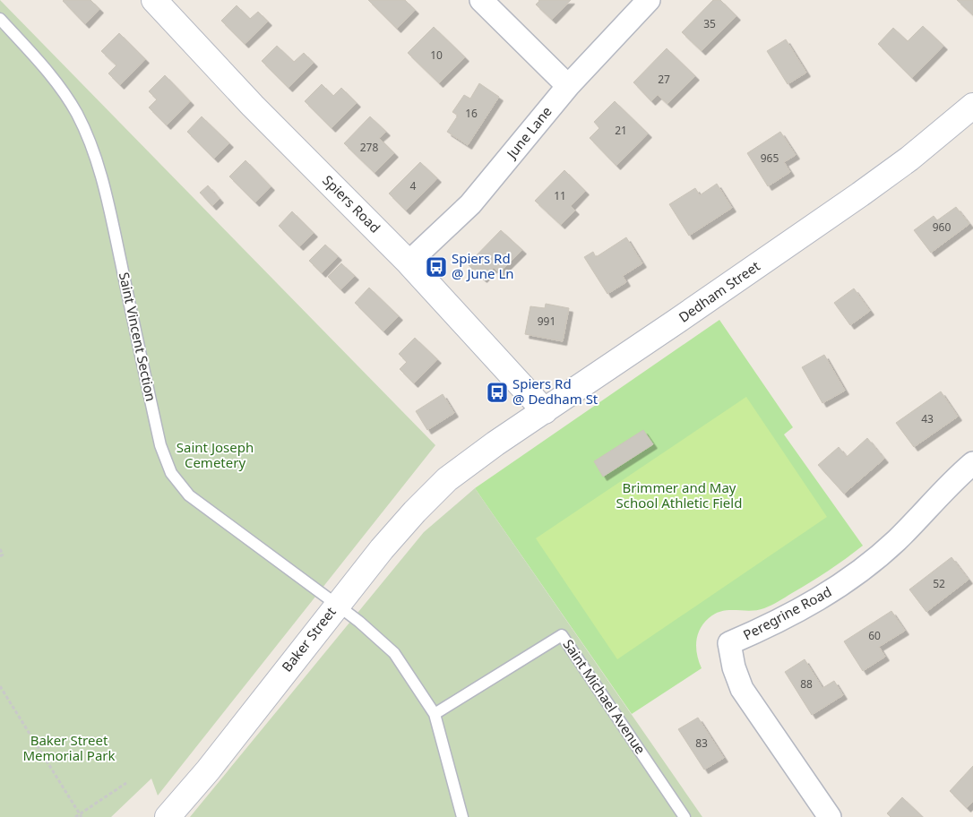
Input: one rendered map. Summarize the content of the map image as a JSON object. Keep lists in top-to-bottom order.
{
  "streets": {
    "street": [
      "June Lane",
      "Spiers Road",
      "Dedham Street",
      "Peregrine Road",
      "Baker Street"
    ],
    "lane": ["Saint Vincent Section", "Saint Michael Avenue"]
  },
  "crossings": [
    ["June Lane", "Spiers Road"],
    ["Spiers Road", "Dedham Street"],
    ["Dedham Street", "Baker Street"],
    ["Saint Vincent Section", "Baker Street"]
  ],
  "parks": ["Saint Joseph Cemetery", "Brimmer and May School Athletic Field", "Baker Street Memorial Park"],
  "places": {
    "bus stop": ["Spiers Rd @ June Ln", "Spiers Rd @ Dedham St"]
  },
  "house_numbers": [
    "35",
    "10",
    "27",
    "16",
    "21",
    "278",
    "965",
    "4",
    "11",
    "960",
    "991",
    "43",
    "52",
    "60",
    "88",
    "83"
  ]
}
